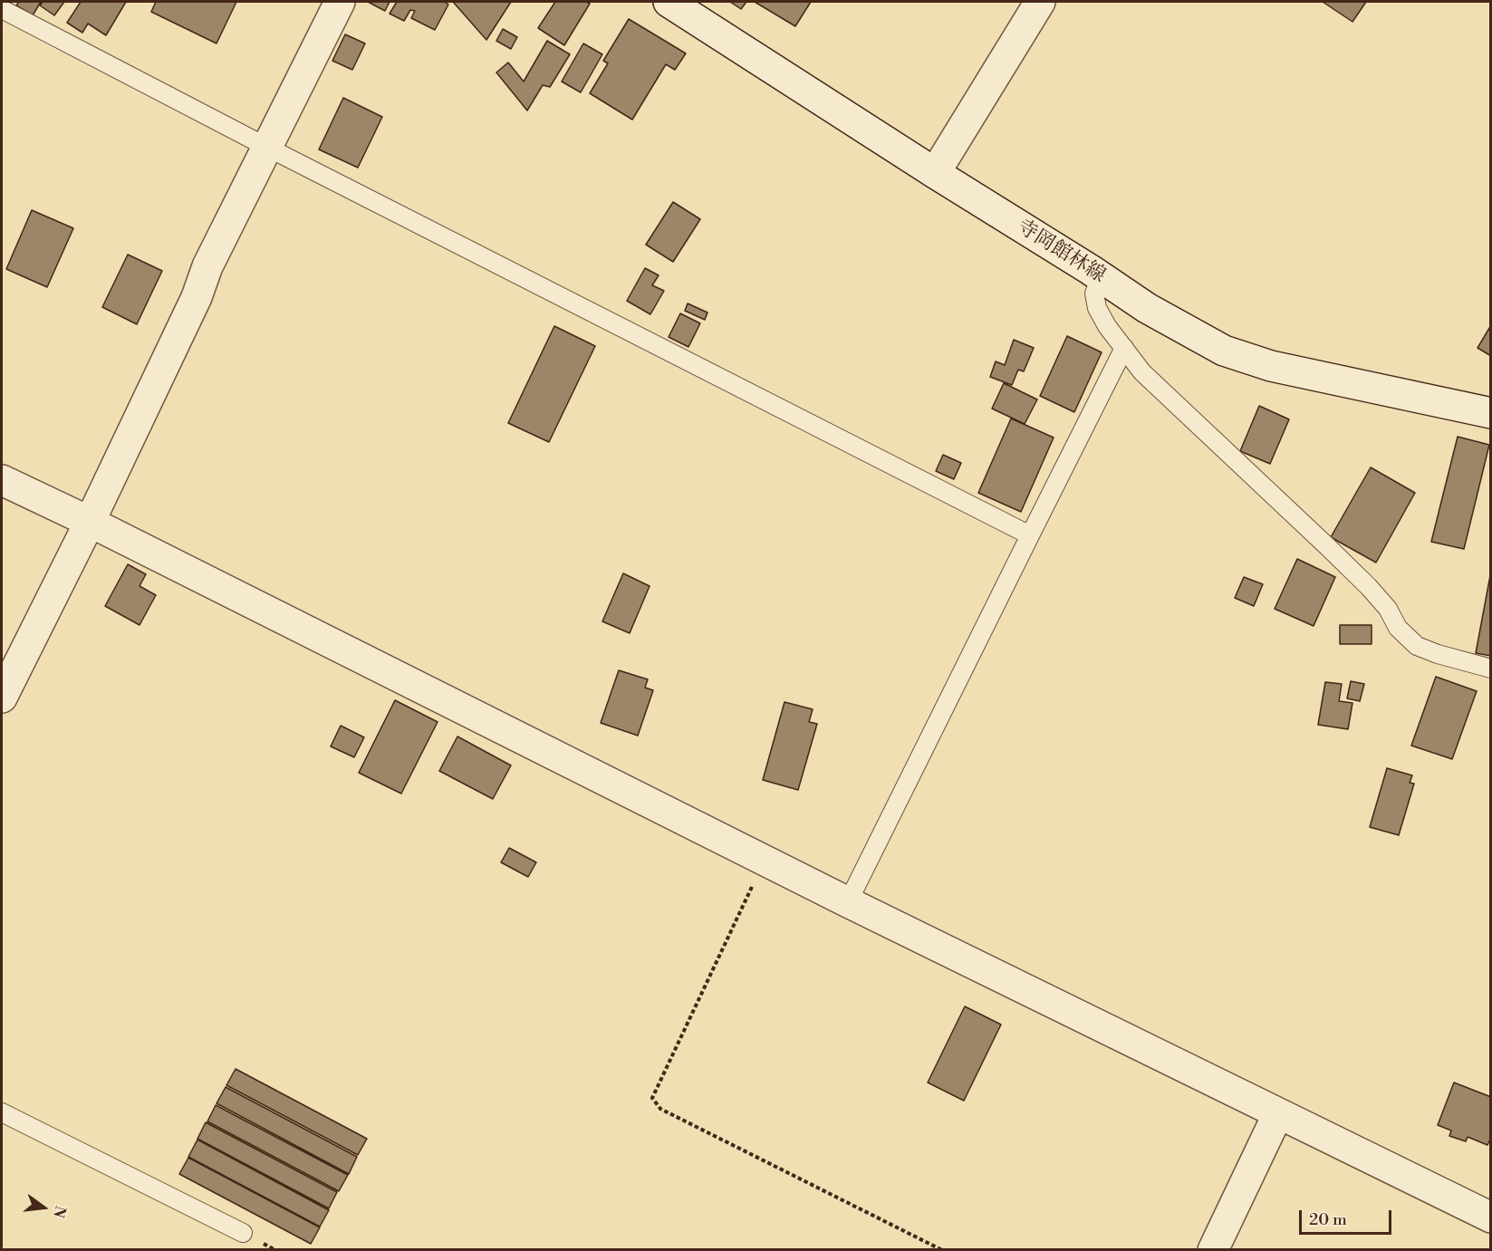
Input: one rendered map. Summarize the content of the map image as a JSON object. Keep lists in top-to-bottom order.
{
  "streets": {
    "street": ["寺岡館林線"]
  },
  "scale_bar": "20 m",
  "north": "right"
}
